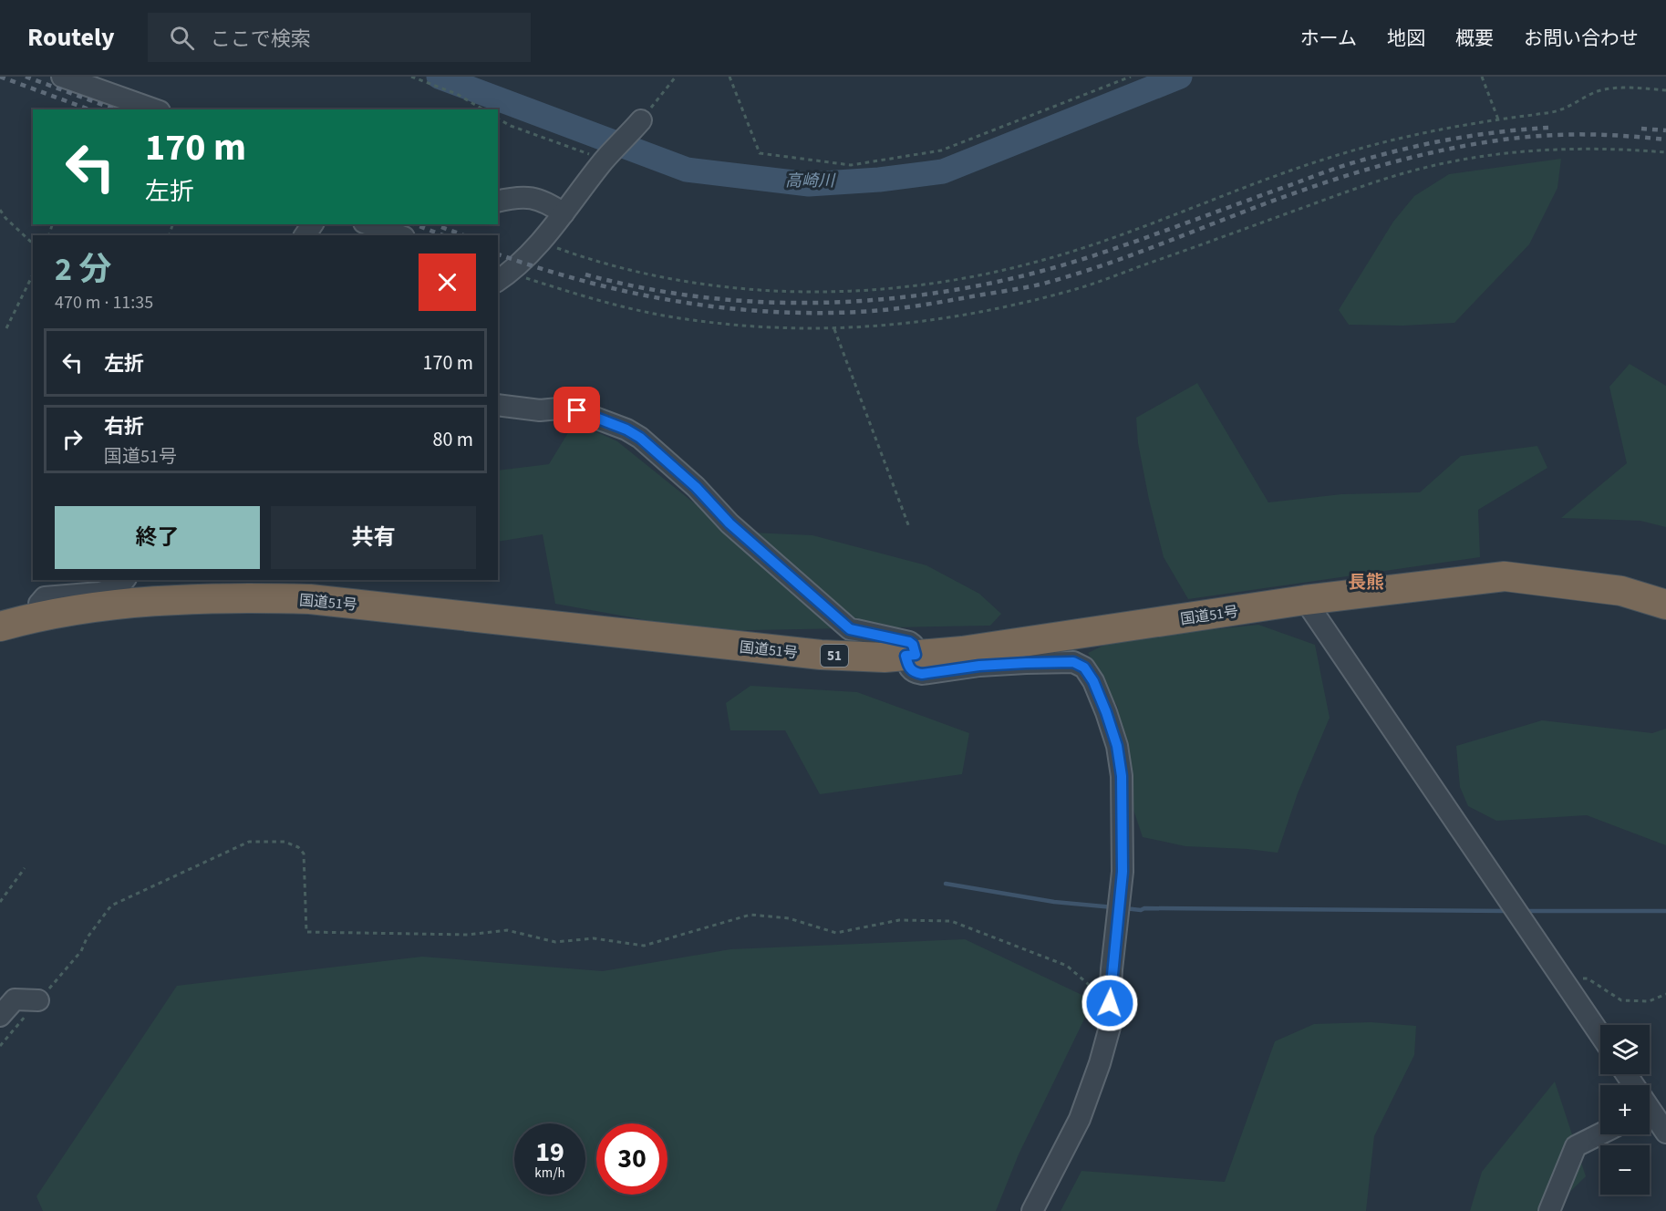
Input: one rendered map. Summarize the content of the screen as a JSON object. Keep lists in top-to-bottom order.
{
  "streets": {
    "highway": ["国道51号", "51"]
  },
  "districts": ["長熊"],
  "water": ["高崎川"],
  "page": {
    "header": "Routely",
    "search": "ここで検索",
    "nav": [
      "ホーム",
      "地図",
      "概要",
      "お問い合わせ"
    ],
    "turn": ["170 m", "左折"],
    "heading": ["2 分", "470 m · 11:35"],
    "list": [
      {
        "name": "左折",
        "value": "170 m"
      },
      {
        "name": "右折",
        "note": "国道51号",
        "value": "80 m"
      }
    ],
    "buttons": ["終了", "共有"],
    "map_buttons": ["+", "−"],
    "speed": "19 km/h",
    "limit": "30"
  }
}
